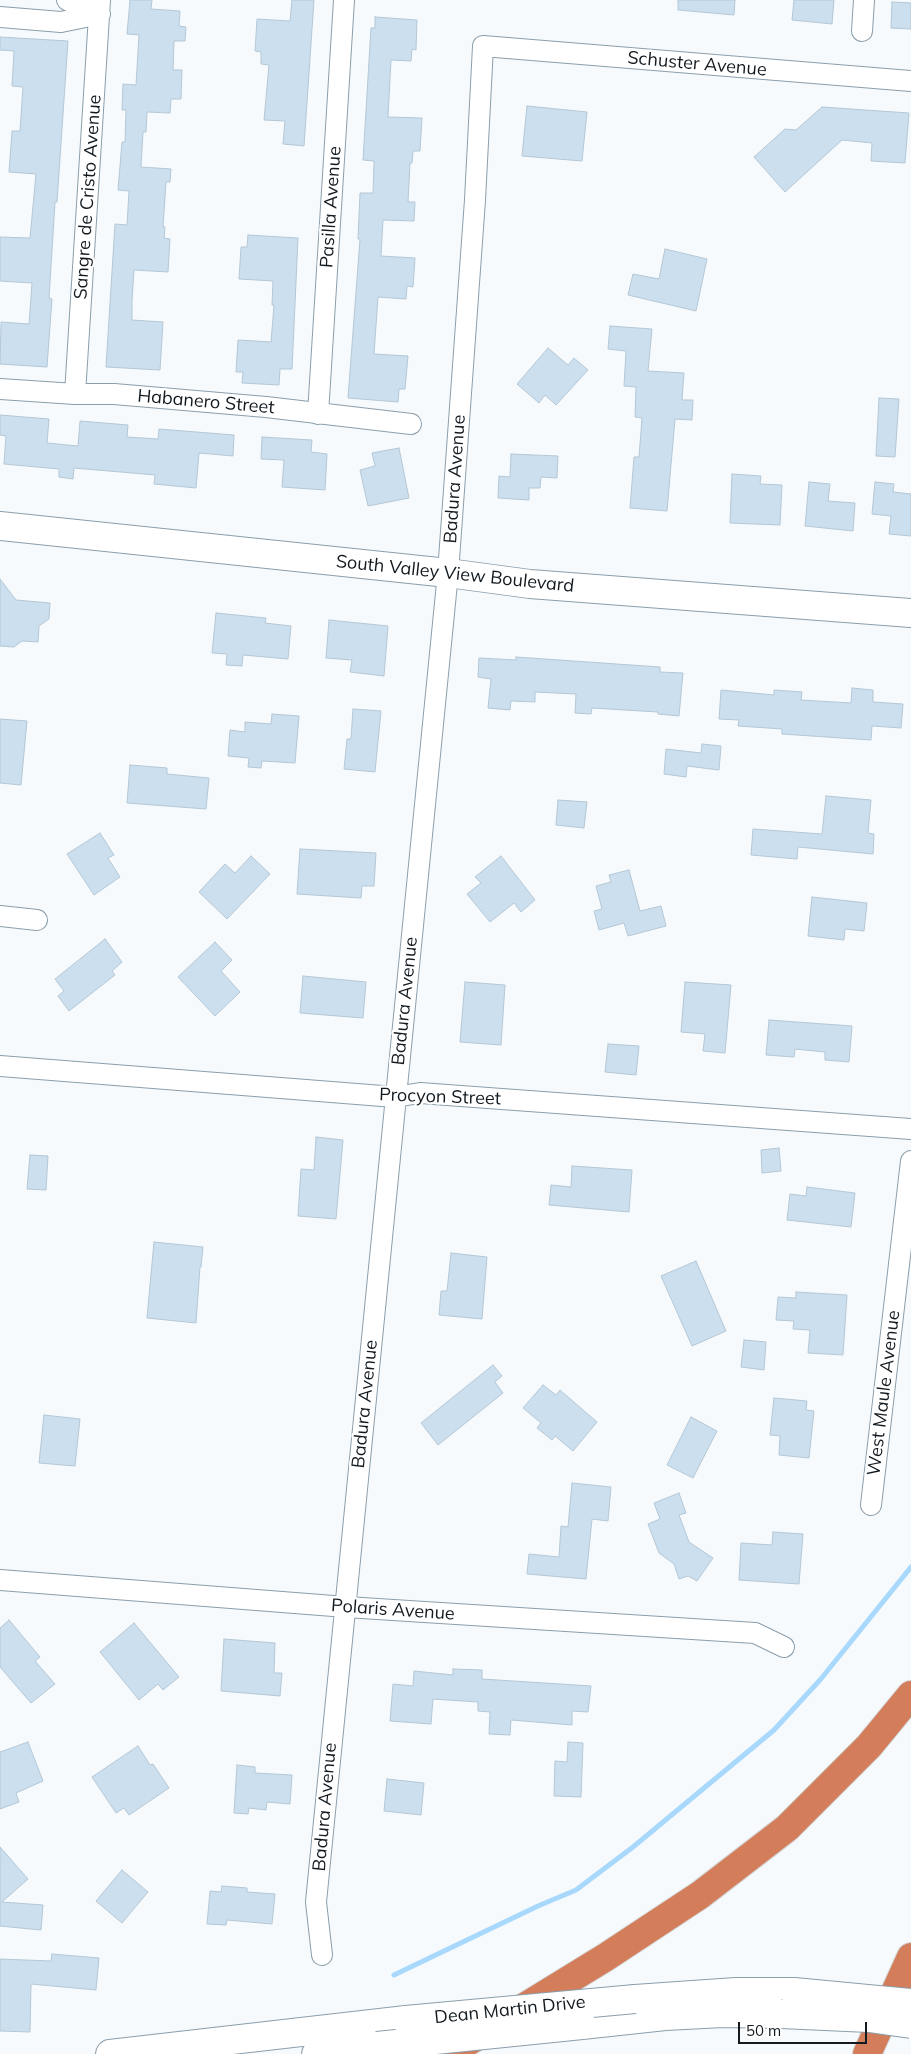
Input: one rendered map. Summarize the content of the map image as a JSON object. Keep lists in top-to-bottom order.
{
  "streets": {
    "main road": ["South Valley View Boulevard", "Dean Martin Drive"],
    "street": [
      "Schuster Avenue",
      "Sangre de Cristo Avenue",
      "Pasilla Avenue",
      "Habanero Street",
      "Badura Avenue",
      "Procyon Street",
      "West Maule Avenue",
      "Polaris Avenue"
    ]
  },
  "crossings": [
    ["Schuster Avenue", "Badura Avenue"],
    ["Sangre de Cristo Avenue", "Habanero Street"],
    ["Pasilla Avenue", "Habanero Street"],
    ["Badura Avenue", "South Valley View Boulevard"],
    ["Badura Avenue", "Procyon Street"],
    ["Badura Avenue", "Polaris Avenue"]
  ],
  "scale_bar": "50 m"
}
